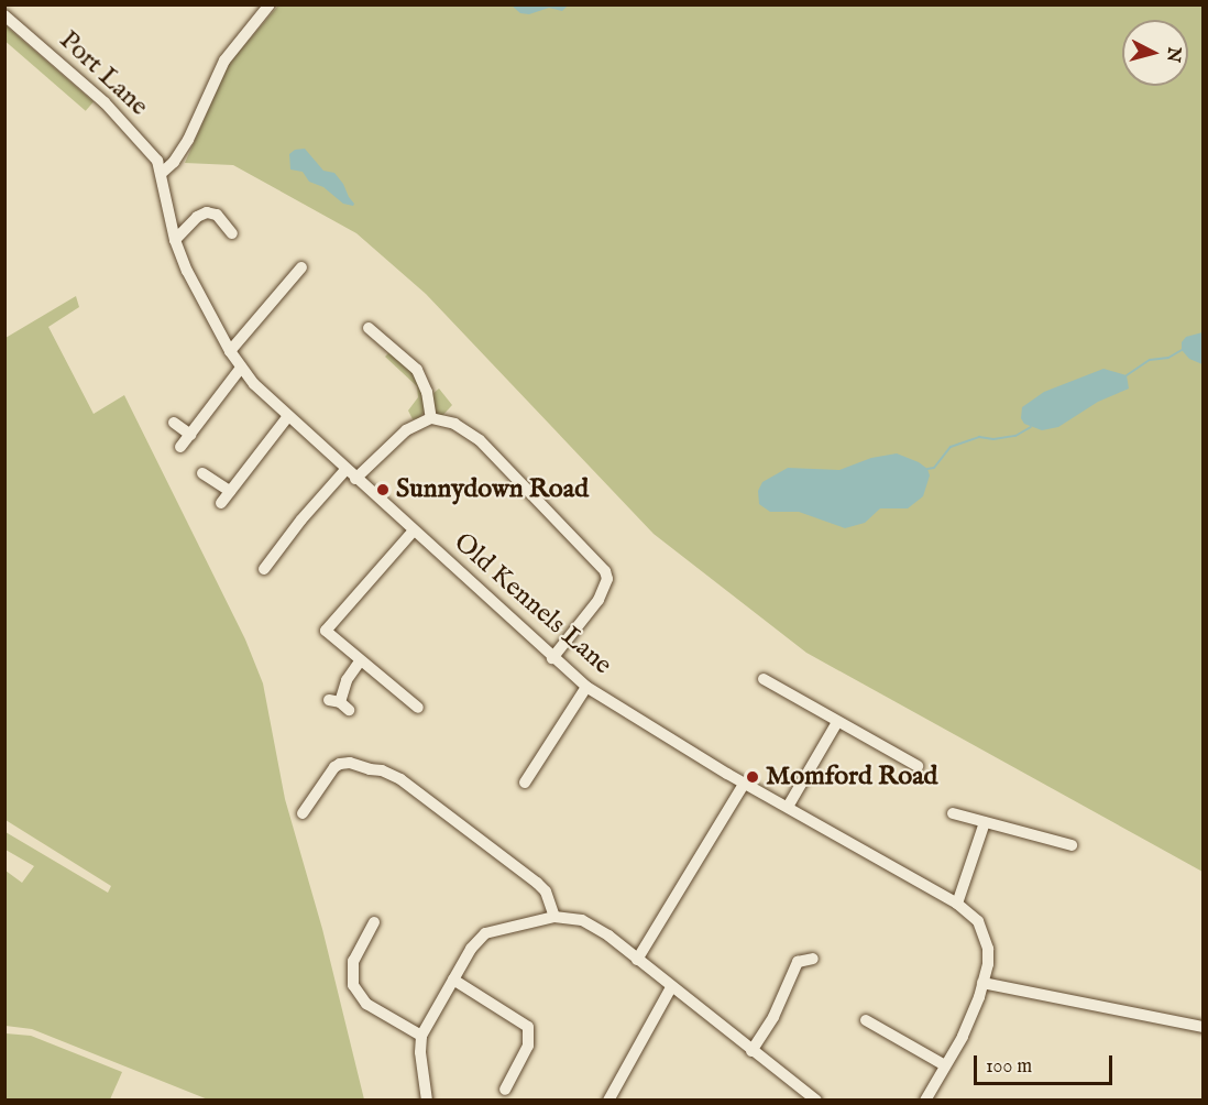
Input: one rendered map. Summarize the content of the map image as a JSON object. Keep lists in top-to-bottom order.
{
  "streets": {
    "street": ["Port Lane", "Old Kennels Lane"]
  },
  "crossings": [
    ["Port Lane", "Old Kennels Lane"]
  ],
  "places": ["Sunnydown Road", "Momford Road"],
  "scale_bar": "100 m",
  "north": "right"
}
